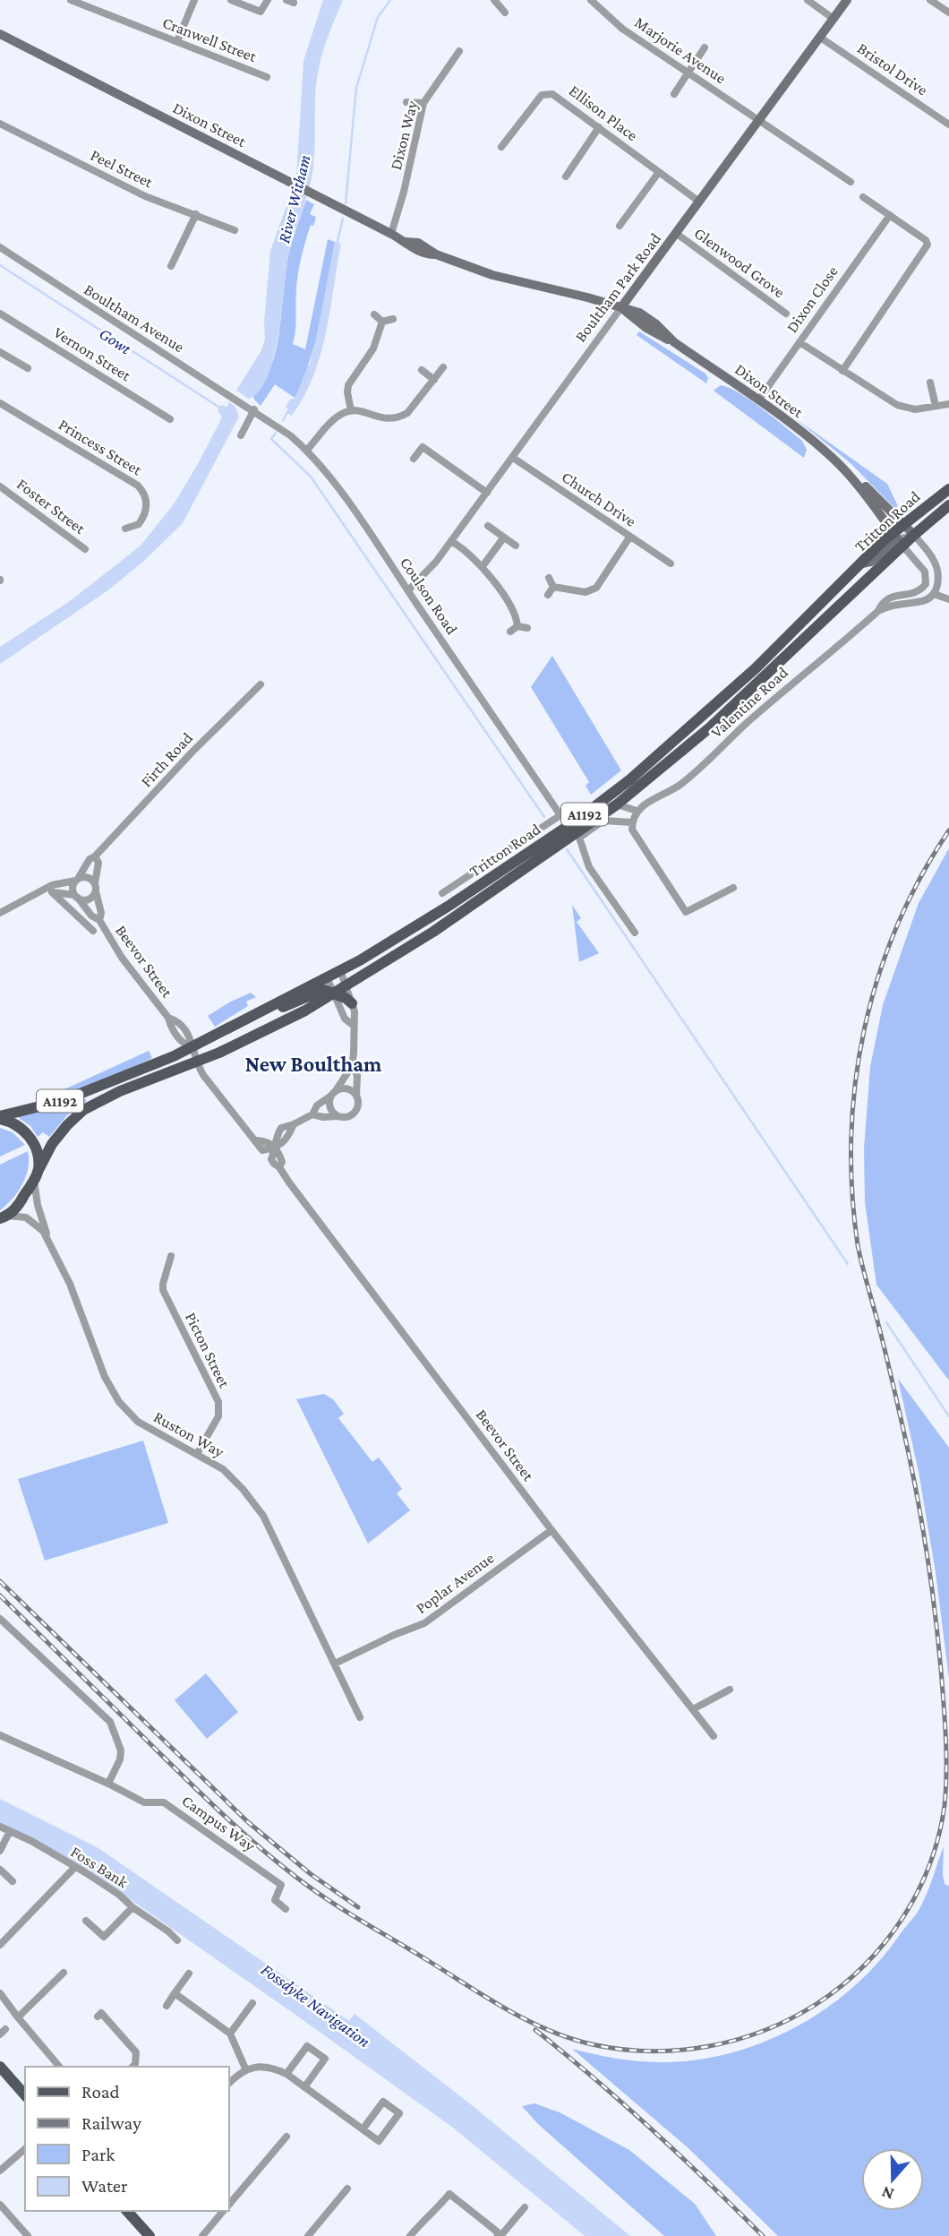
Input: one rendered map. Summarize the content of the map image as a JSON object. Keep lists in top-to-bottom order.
{
  "streets": {
    "main road": ["Tritton Road", "A1192"],
    "street": [
      "Cranwell Street",
      "Marjorie Avenue",
      "Bristol Drive",
      "Ellison Place",
      "Dixon Street",
      "Dixon Way",
      "Peel Street",
      "Glenwood Grove",
      "Boultham Park Road",
      "Dixon Close",
      "Boultham Avenue",
      "Vernon Street",
      "Princess Street",
      "Church Drive",
      "Foster Street",
      "Coulson Road",
      "Valentine Road",
      "Firth Road",
      "Beevor Street",
      "Picton Street",
      "Ruston Way",
      "Poplar Avenue",
      "Campus Way",
      "Foss Bank"
    ]
  },
  "crossings": [
    ["Marjorie Avenue", "Boultham Park Road"],
    ["Bristol Drive", "Boultham Park Road"],
    ["Ellison Place", "Boultham Park Road"],
    ["Dixon Street", "Dixon Way"],
    ["Dixon Street", "Boultham Park Road"],
    ["Dixon Street", "Dixon Close"],
    ["Dixon Street", "Tritton Road"],
    ["Dixon Street", "Valentine Road"],
    ["Glenwood Grove", "Boultham Park Road"],
    ["Boultham Park Road", "Church Drive"],
    ["Boultham Park Road", "Coulson Road"],
    ["Boultham Avenue", "Coulson Road"],
    ["Tritton Road", "Valentine Road"],
    ["Tritton Road", "Beevor Street"],
    ["Tritton Road", "Ruston Way"],
    ["Firth Road", "Beevor Street"],
    ["Beevor Street", "Poplar Avenue"],
    ["Picton Street", "Ruston Way"],
    ["Ruston Way", "Poplar Avenue"]
  ],
  "districts": ["New Boultham"],
  "water": ["River Witham", "Gowt", "Fossdyke Navigation"],
  "legend": [
    "Road",
    "Railway",
    "Park",
    "Water"
  ],
  "north": "bottom"
}
